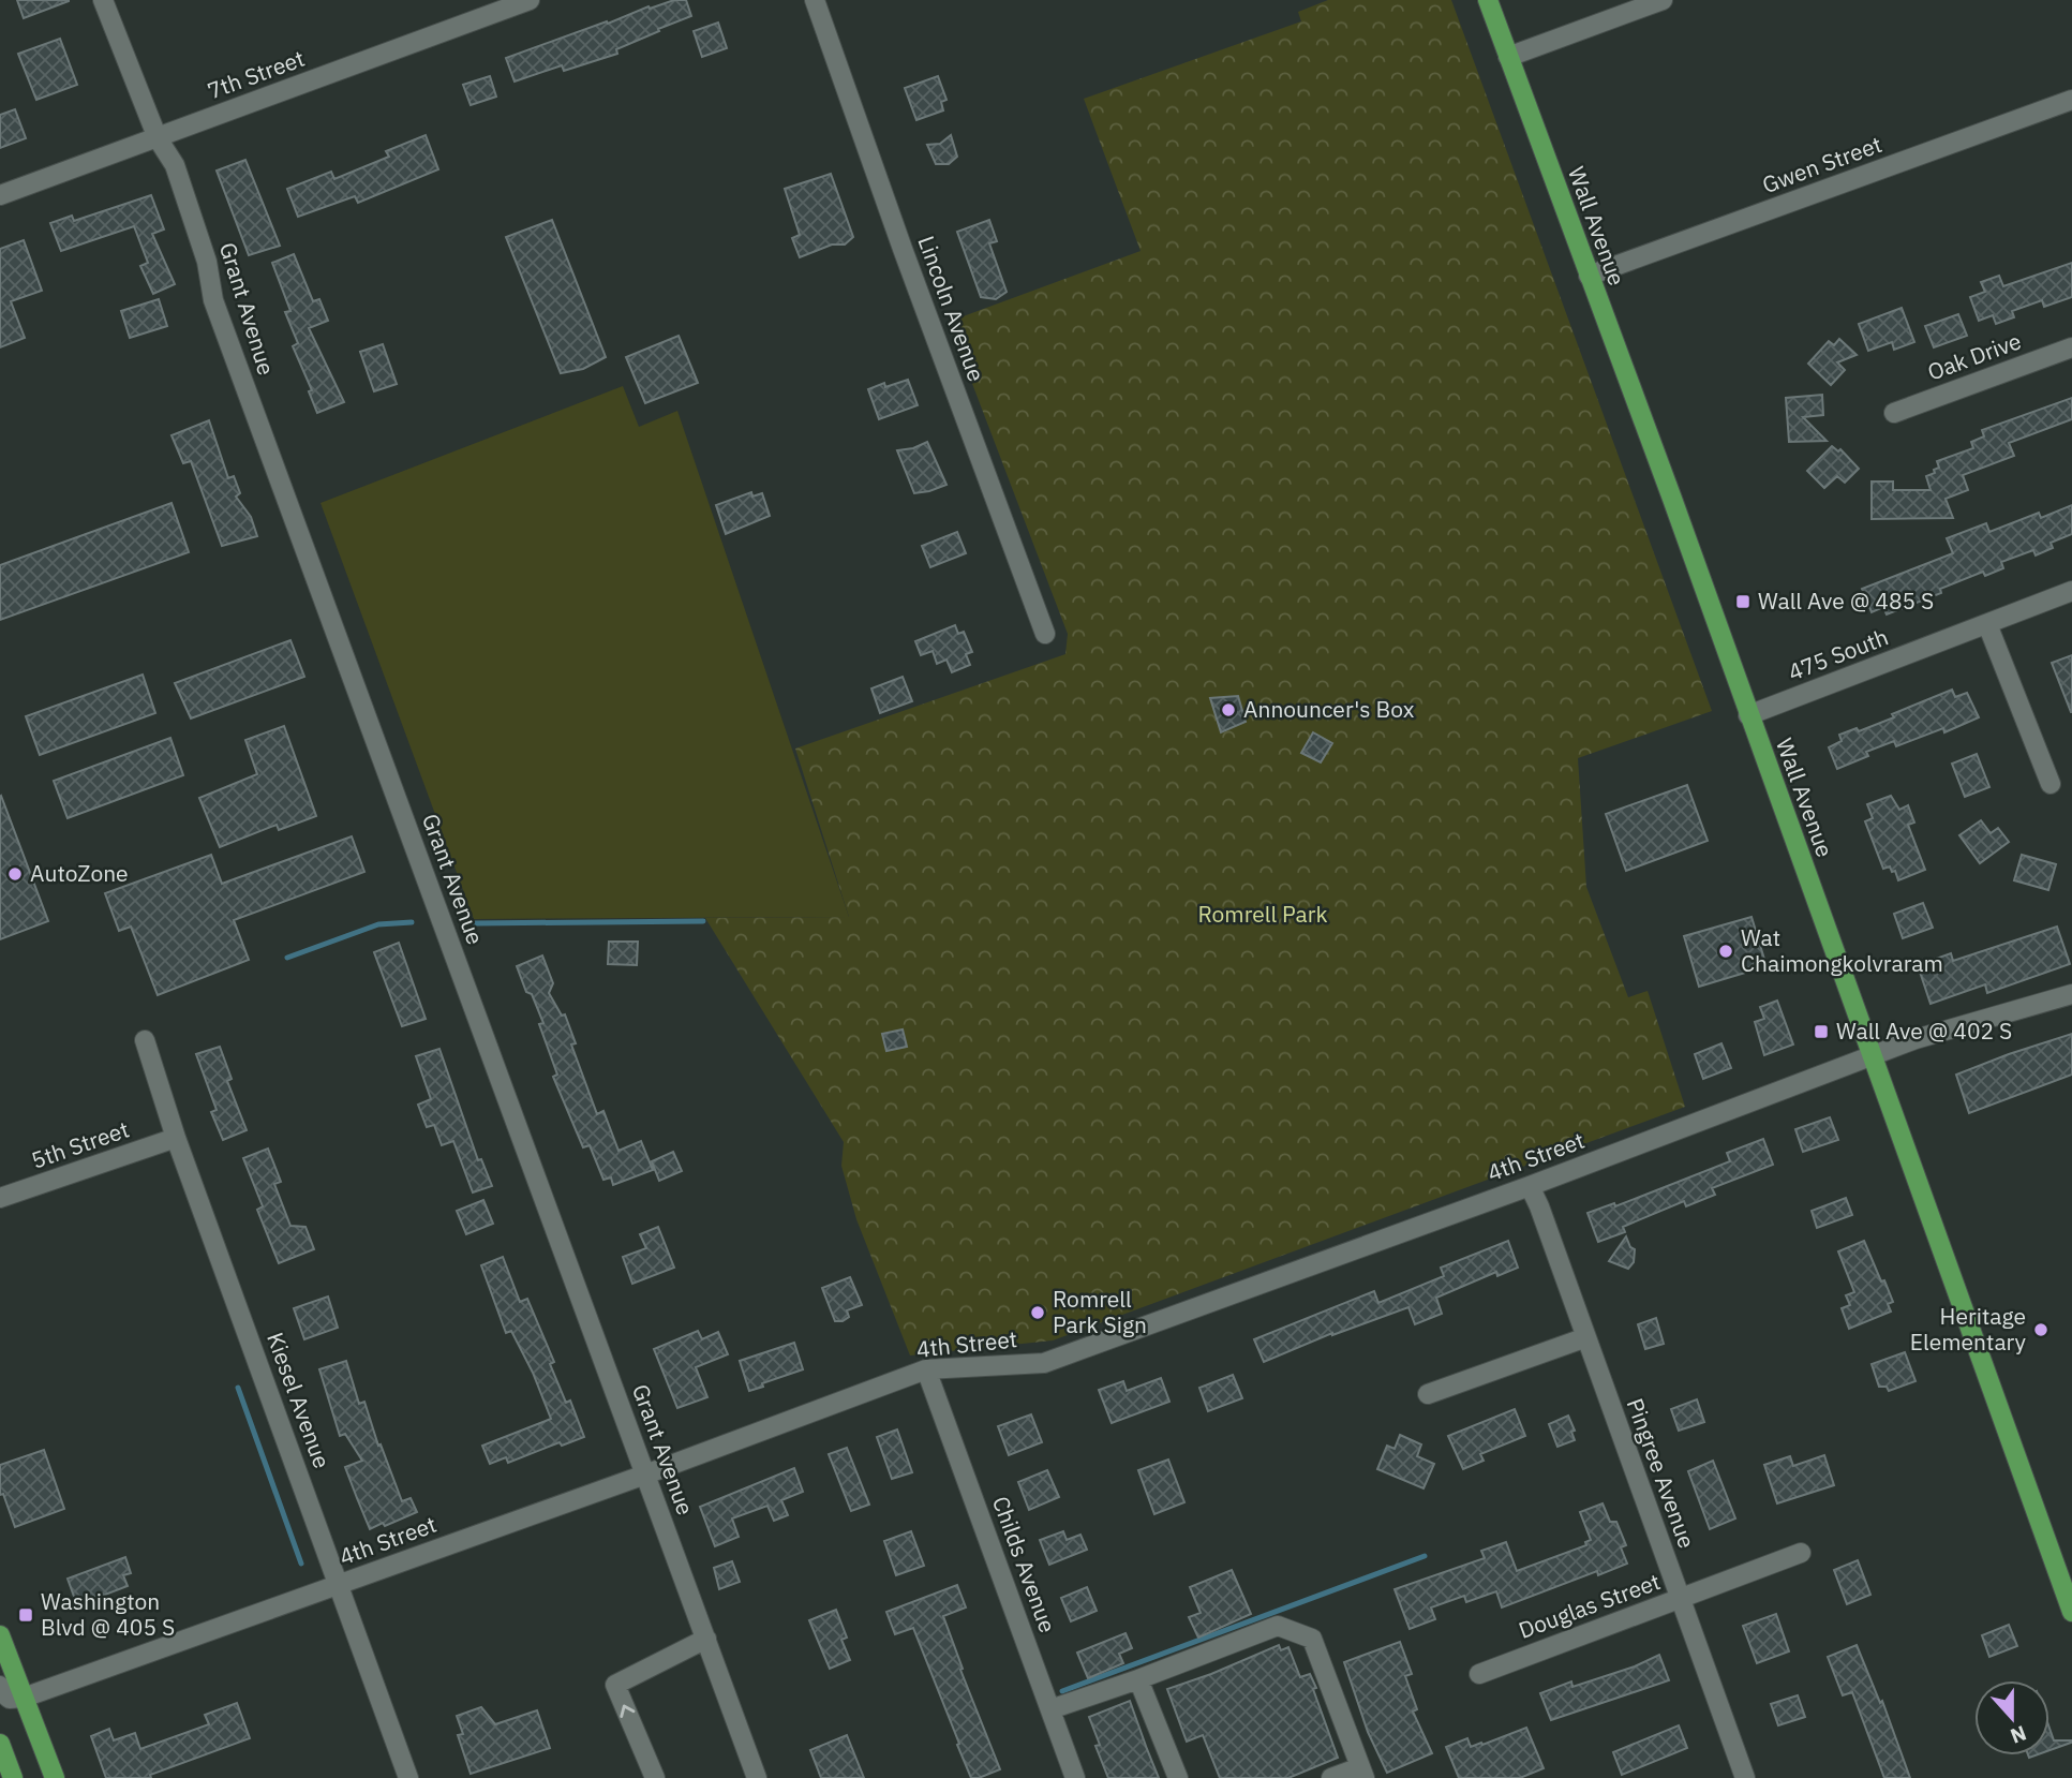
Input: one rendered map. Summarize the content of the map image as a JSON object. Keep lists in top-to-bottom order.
{
  "streets": {
    "main road": ["Wall Avenue"],
    "street": [
      "7th Street",
      "Gwen Street",
      "Grant Avenue",
      "Lincoln Avenue",
      "Oak Drive",
      "475 South",
      "5th Street",
      "4th Street",
      "Kiesel Avenue",
      "Pingree Avenue",
      "Childs Avenue",
      "Douglas Street"
    ]
  },
  "crossings": [
    ["7th Street", "Grant Avenue"],
    ["Gwen Street", "Wall Avenue"],
    ["Wall Avenue", "475 South"],
    ["Wall Avenue", "4th Street"],
    ["Grant Avenue", "4th Street"],
    ["5th Street", "Kiesel Avenue"],
    ["4th Street", "Kiesel Avenue"],
    ["4th Street", "Pingree Avenue"],
    ["4th Street", "Childs Avenue"],
    ["Pingree Avenue", "Douglas Street"]
  ],
  "parks": ["Romrell Park"],
  "places": {
    "transit": ["Wall Ave @ 485 S", "Wall Ave @ 402 S", "Washington Blvd @ 405 S"],
    "other": [
      "Announcer's Box",
      "AutoZone",
      "Wat Chaimongkolvraram",
      "Romrell Park Sign",
      "Heritage Elementary"
    ]
  },
  "north": "bottom"
}
